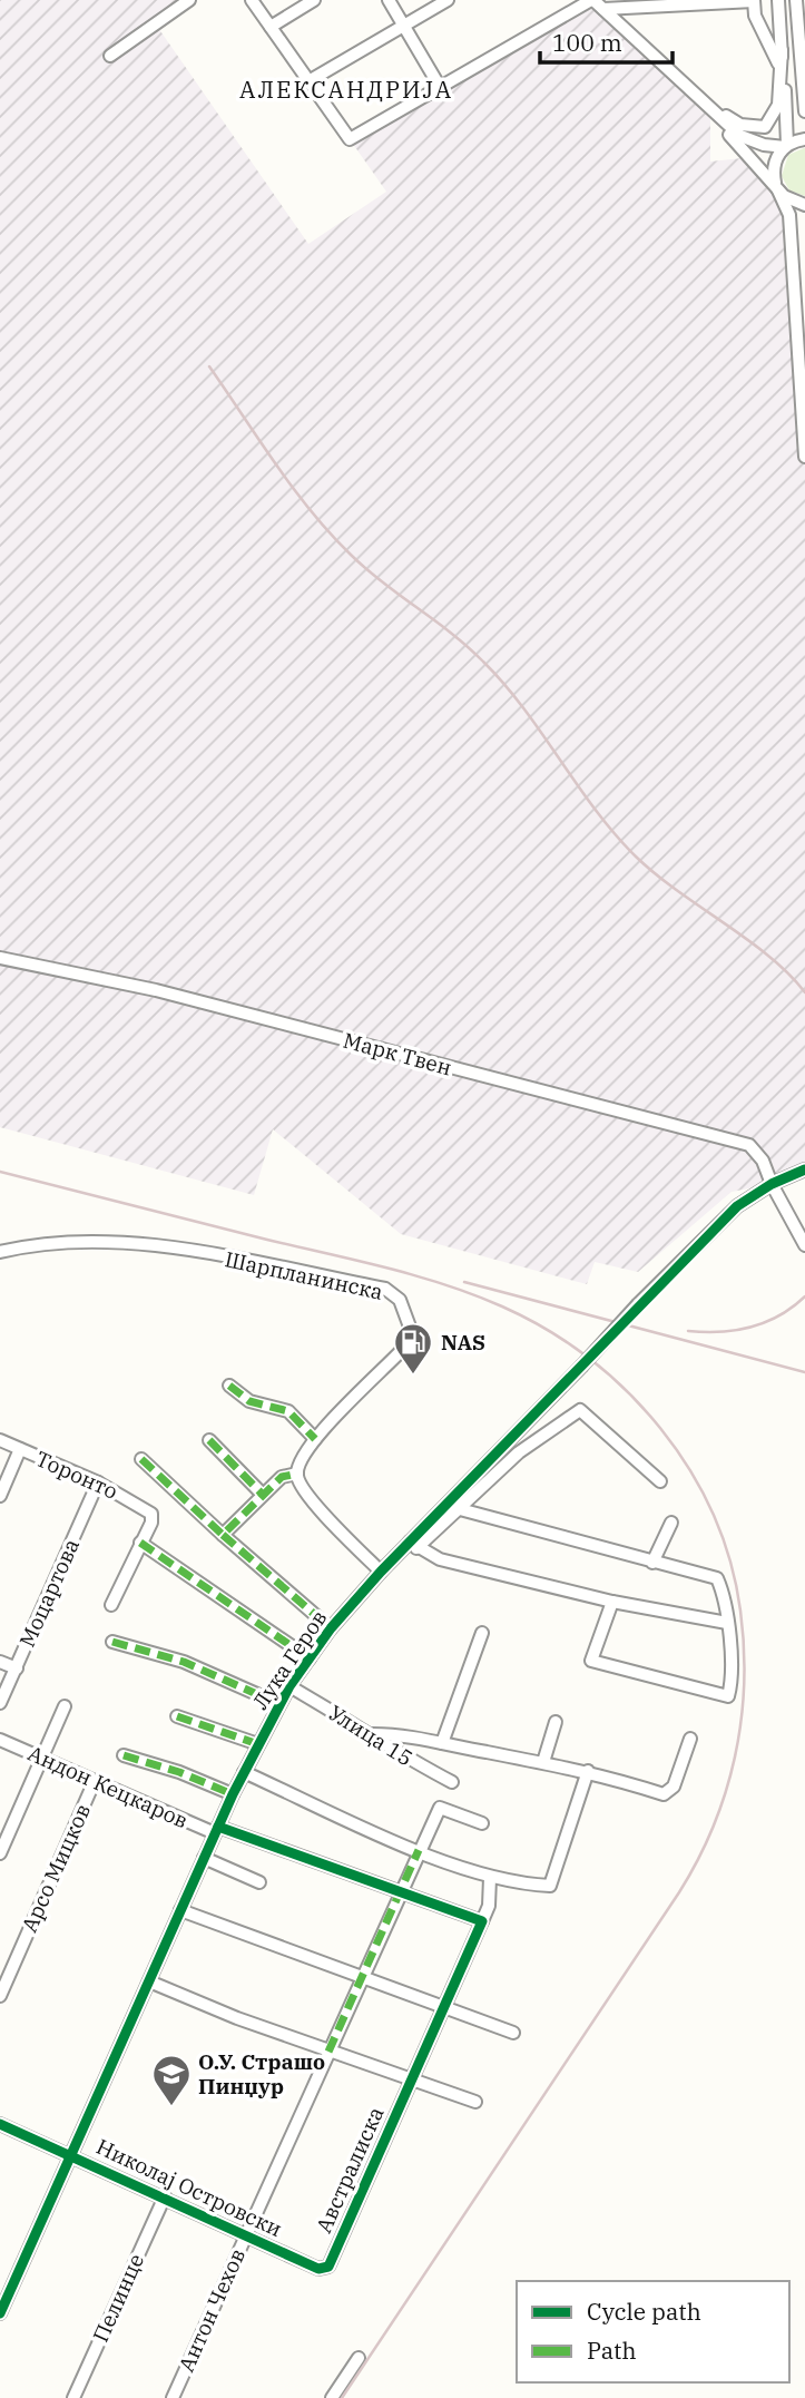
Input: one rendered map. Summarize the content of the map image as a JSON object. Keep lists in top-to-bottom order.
{
  "streets": {
    "street": [
      "Марк Твен",
      "Шарпланинска",
      "Торонто",
      "Моцартова",
      "Лука Геров",
      "Улица 15",
      "Андон Кецкаров",
      "Арсо Мицков",
      "Австралиска",
      "Николај Островски",
      "Пелинце",
      "Антон Чехов"
    ]
  },
  "crossings": [
    ["Марк Твен", "Лука Геров"],
    ["Торонто", "Моцартова"],
    ["Лука Геров", "Улица 15"],
    ["Лука Геров", "Андон Кецкаров"],
    ["Лука Геров", "Николај Островски"],
    ["Андон Кецкаров", "Арсо Мицков"],
    ["Андон Кецкаров", "Антон Чехов"],
    ["Австралиска", "Николај Островски"],
    ["Николај Островски", "Пелинце"],
    ["Николај Островски", "Антон Чехов"]
  ],
  "districts": ["АЛЕКСАНДРИЈА"],
  "places": {
    "fuel station": ["NAS"],
    "school or university": ["О.У. Страшо Пинџур"]
  },
  "legend": ["Cycle path", "Path"],
  "scale_bar": "100 m"
}
